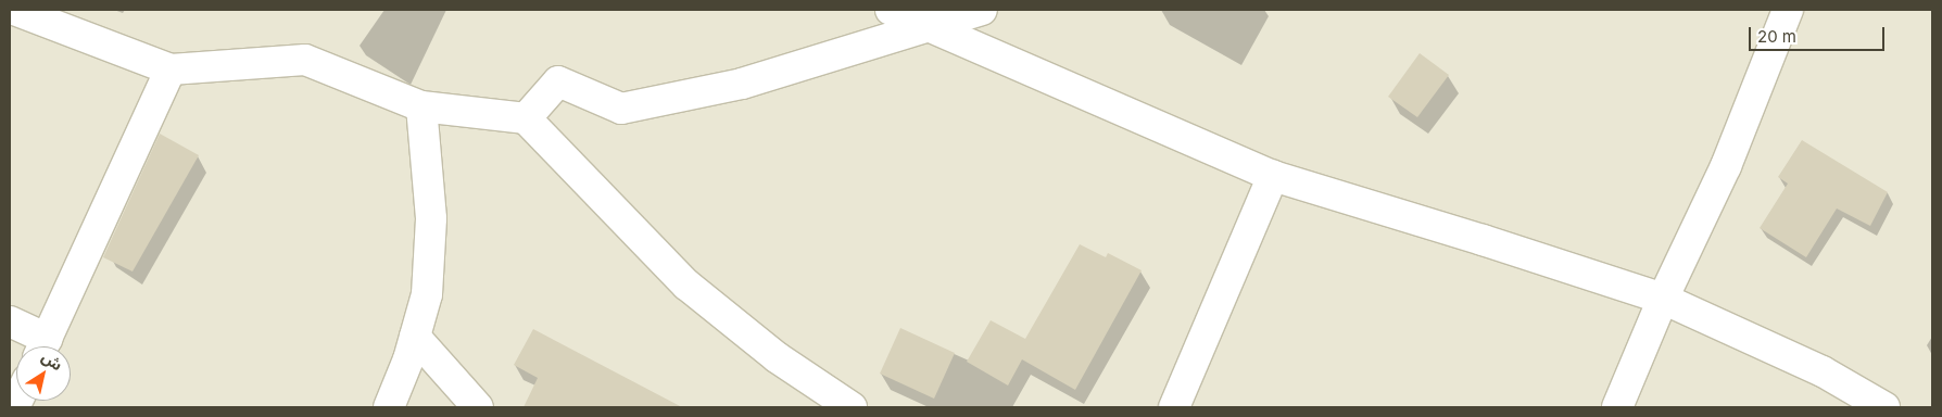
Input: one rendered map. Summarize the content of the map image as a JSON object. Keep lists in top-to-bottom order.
{
  "scale_bar": "20 m",
  "north": "top right"
}
